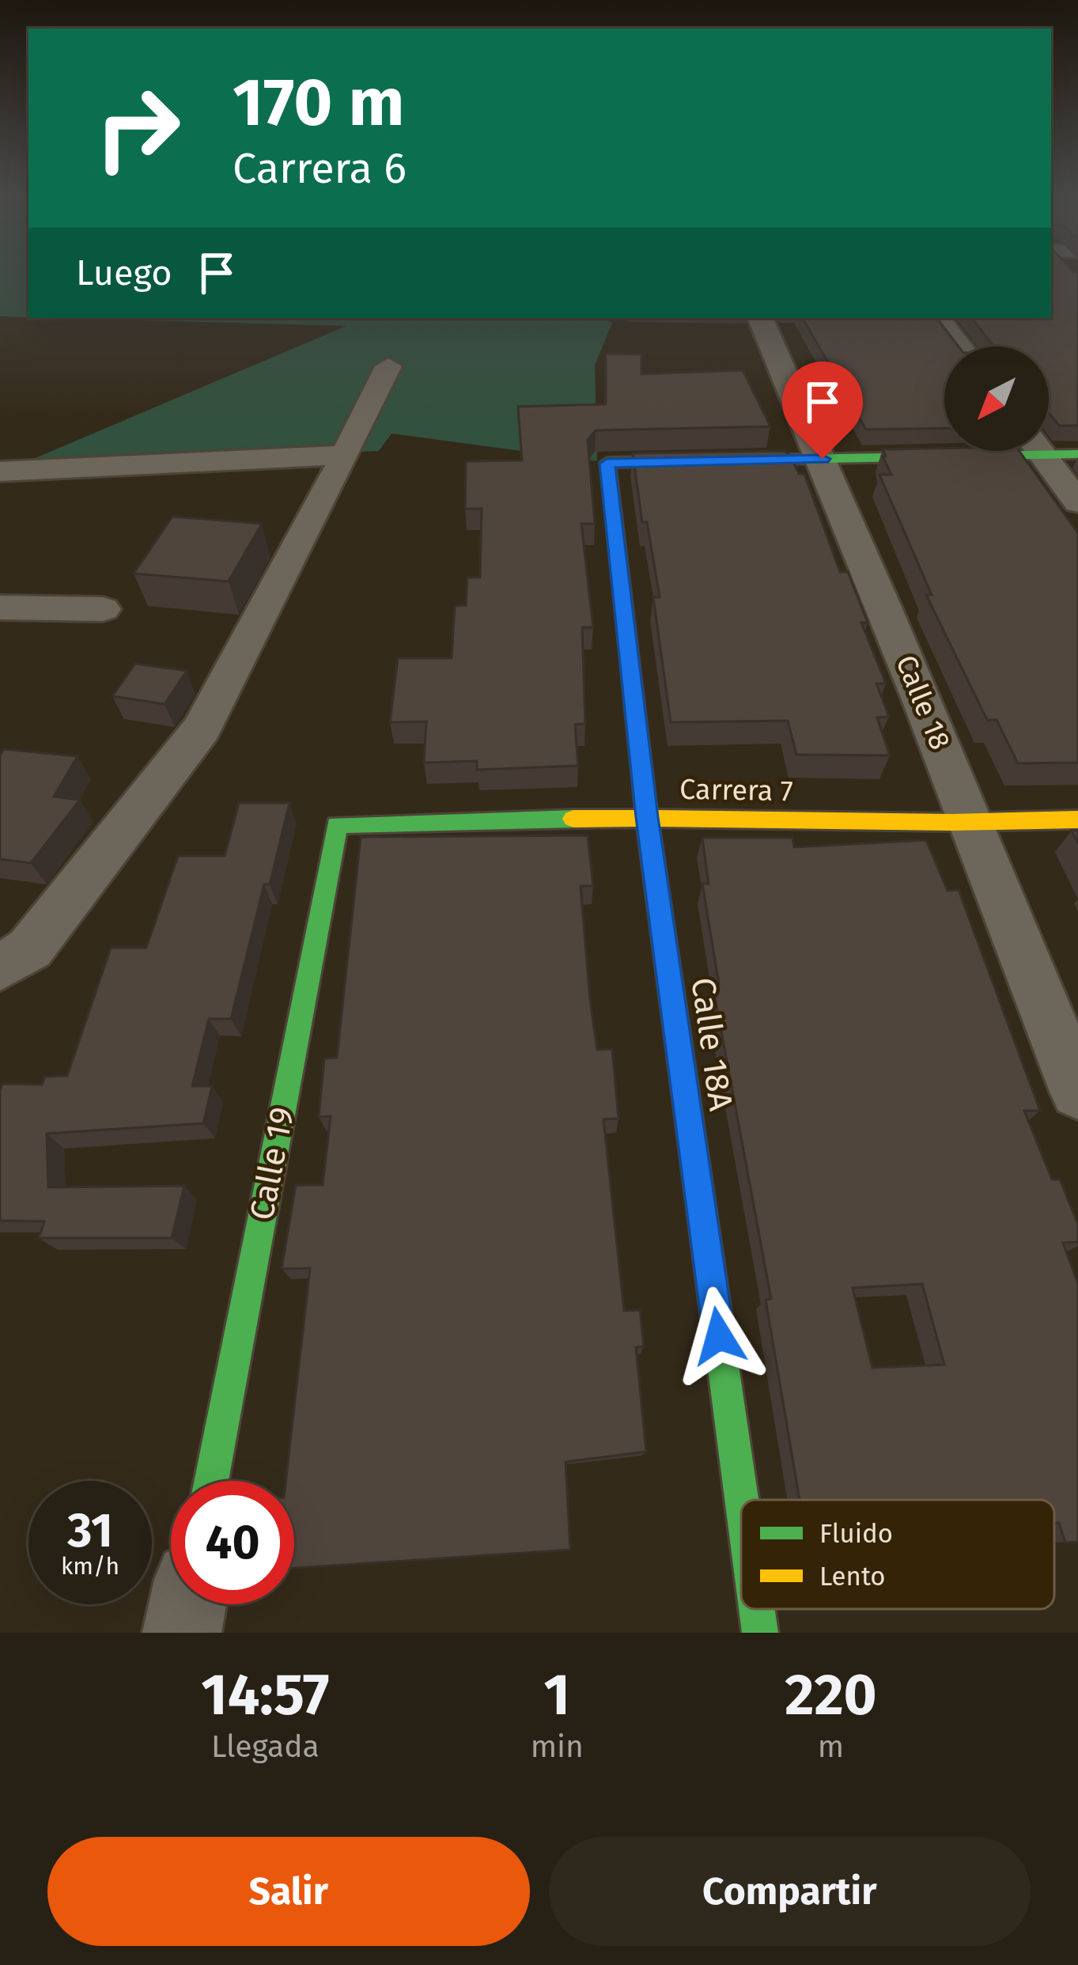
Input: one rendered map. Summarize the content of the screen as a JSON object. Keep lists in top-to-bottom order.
{
  "streets": {
    "street": [
      "Calle 18",
      "Carrera 7",
      "Calle 18A",
      "Calle 19"
    ]
  },
  "crossings": [
    ["Calle 18", "Carrera 7"],
    ["Calle 18", "Calle 18A"],
    ["Carrera 7", "Calle 18A"],
    ["Carrera 7", "Calle 19"]
  ],
  "legend": ["Fluido", "Lento"],
  "north": "bottom left",
  "page": {
    "turn": ["170 m", "Carrera 6"],
    "then": "Luego",
    "speed": "31 km/h",
    "limit": "40",
    "eta": [
      "14:57",
      "Llegada",
      "1",
      "min",
      "220",
      "m"
    ],
    "buttons": ["Salir", "Compartir"]
  }
}
